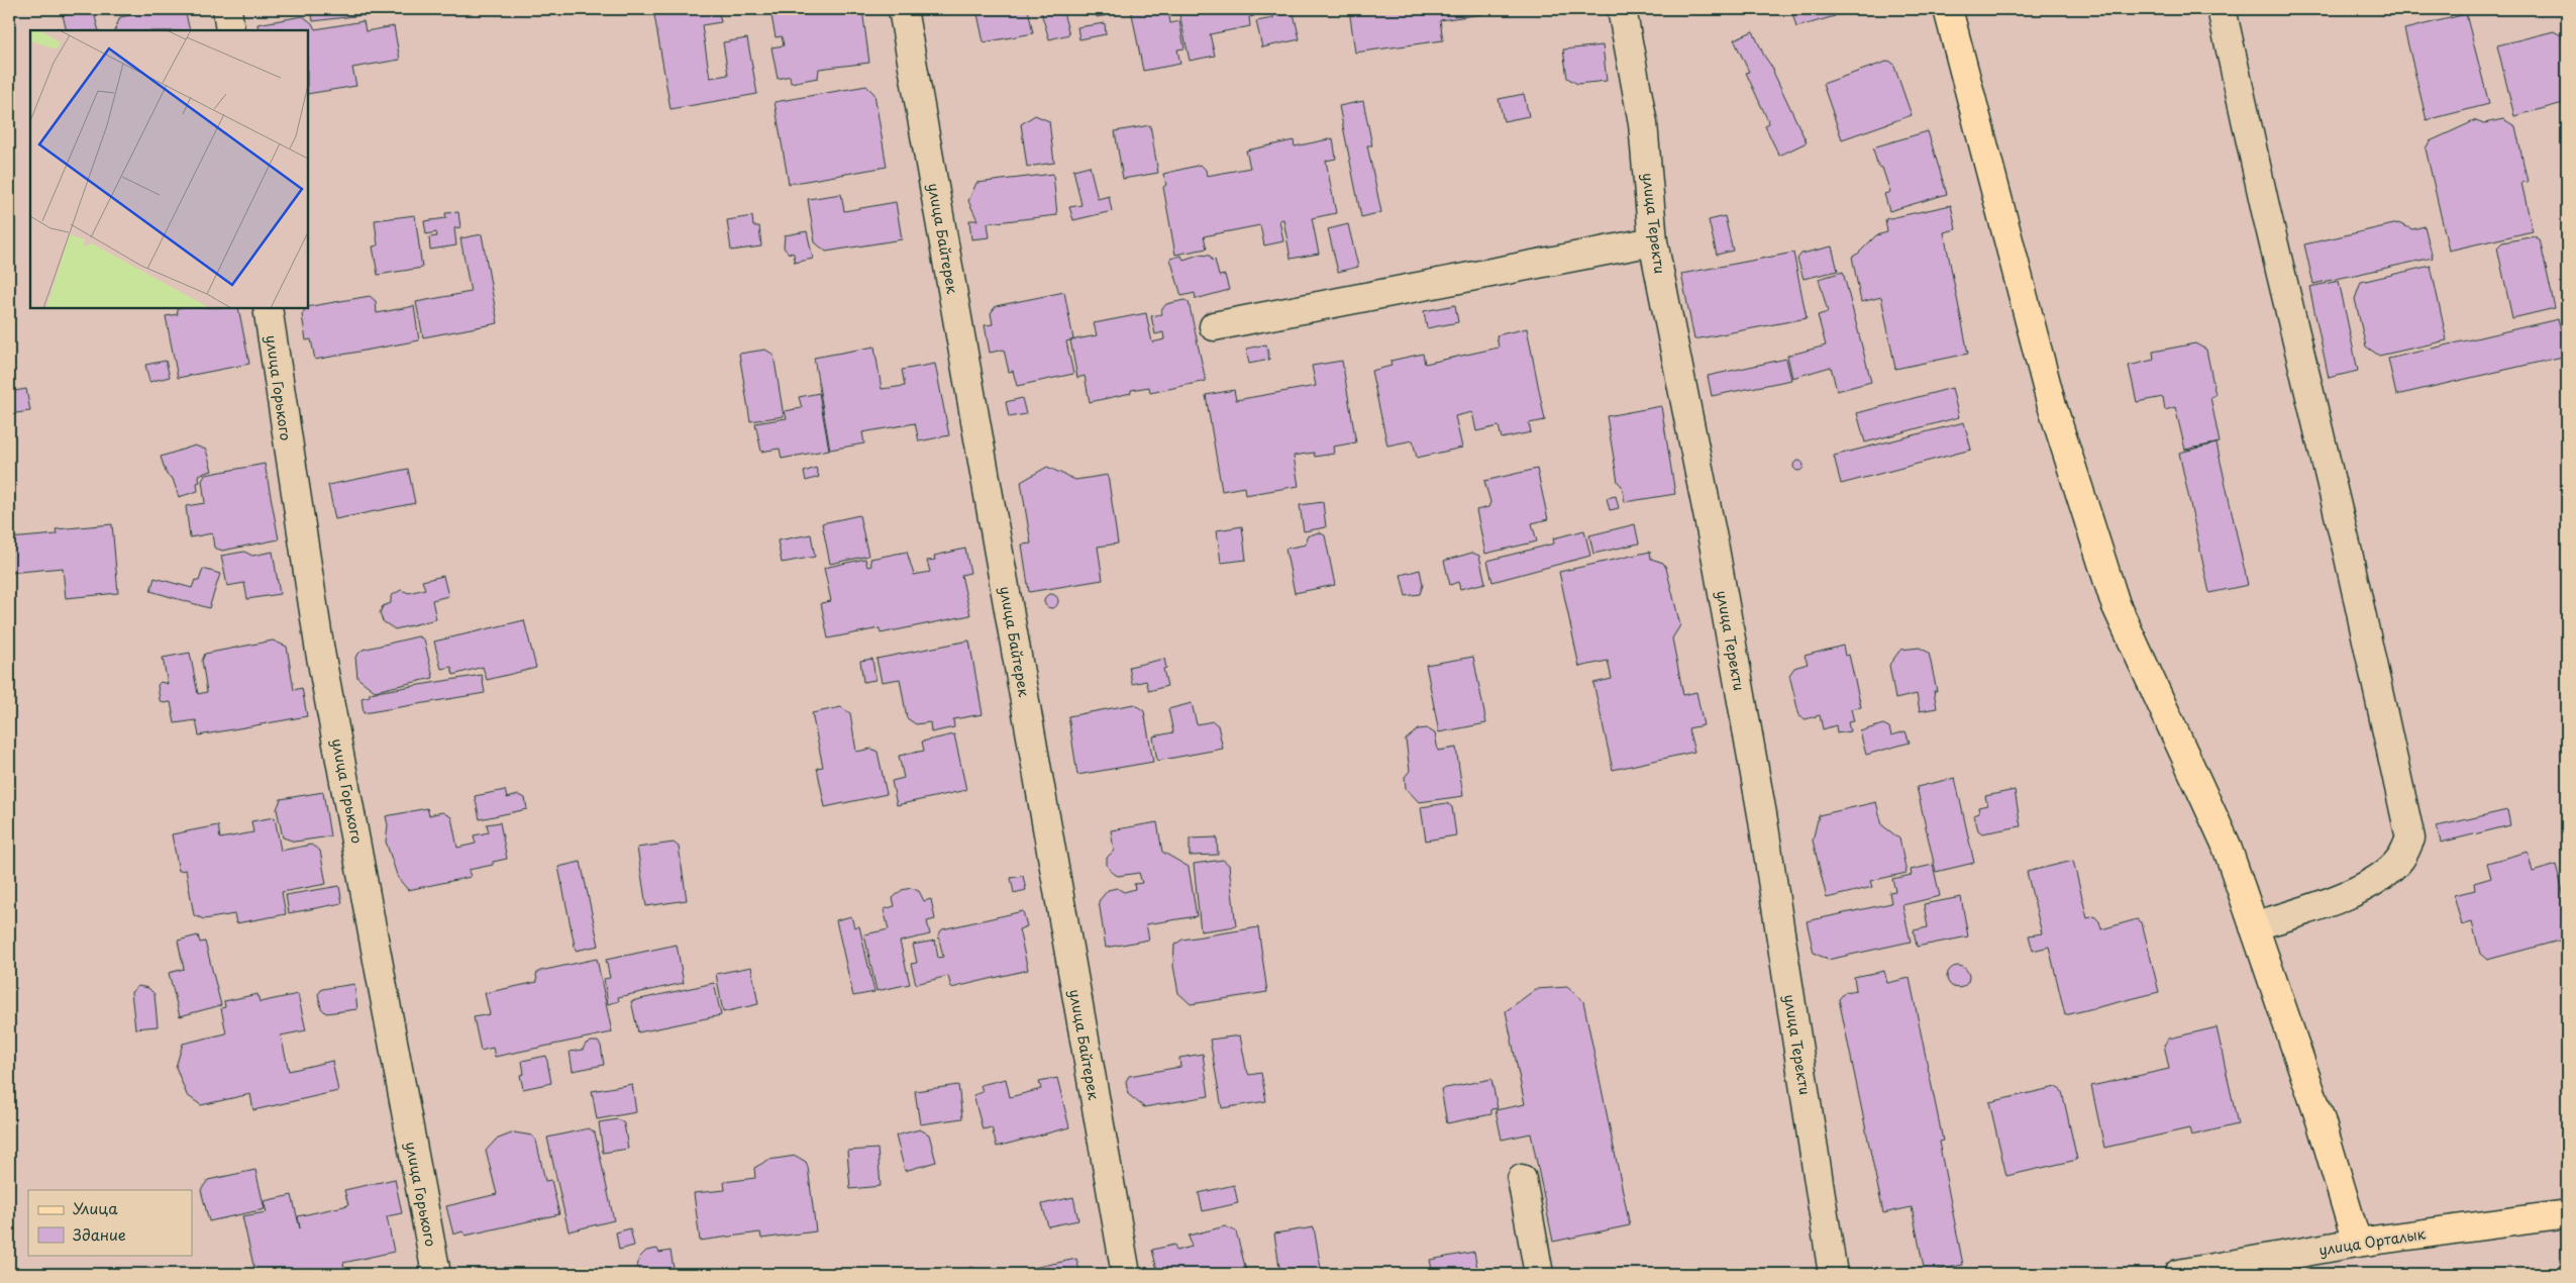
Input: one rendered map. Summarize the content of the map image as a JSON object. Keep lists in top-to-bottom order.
{
  "streets": {
    "main road": ["улица Орталык"],
    "street": ["улица Теректи", "улица Байтерек", "улица Горького"]
  },
  "legend": ["Улица", "Здание"]
}
